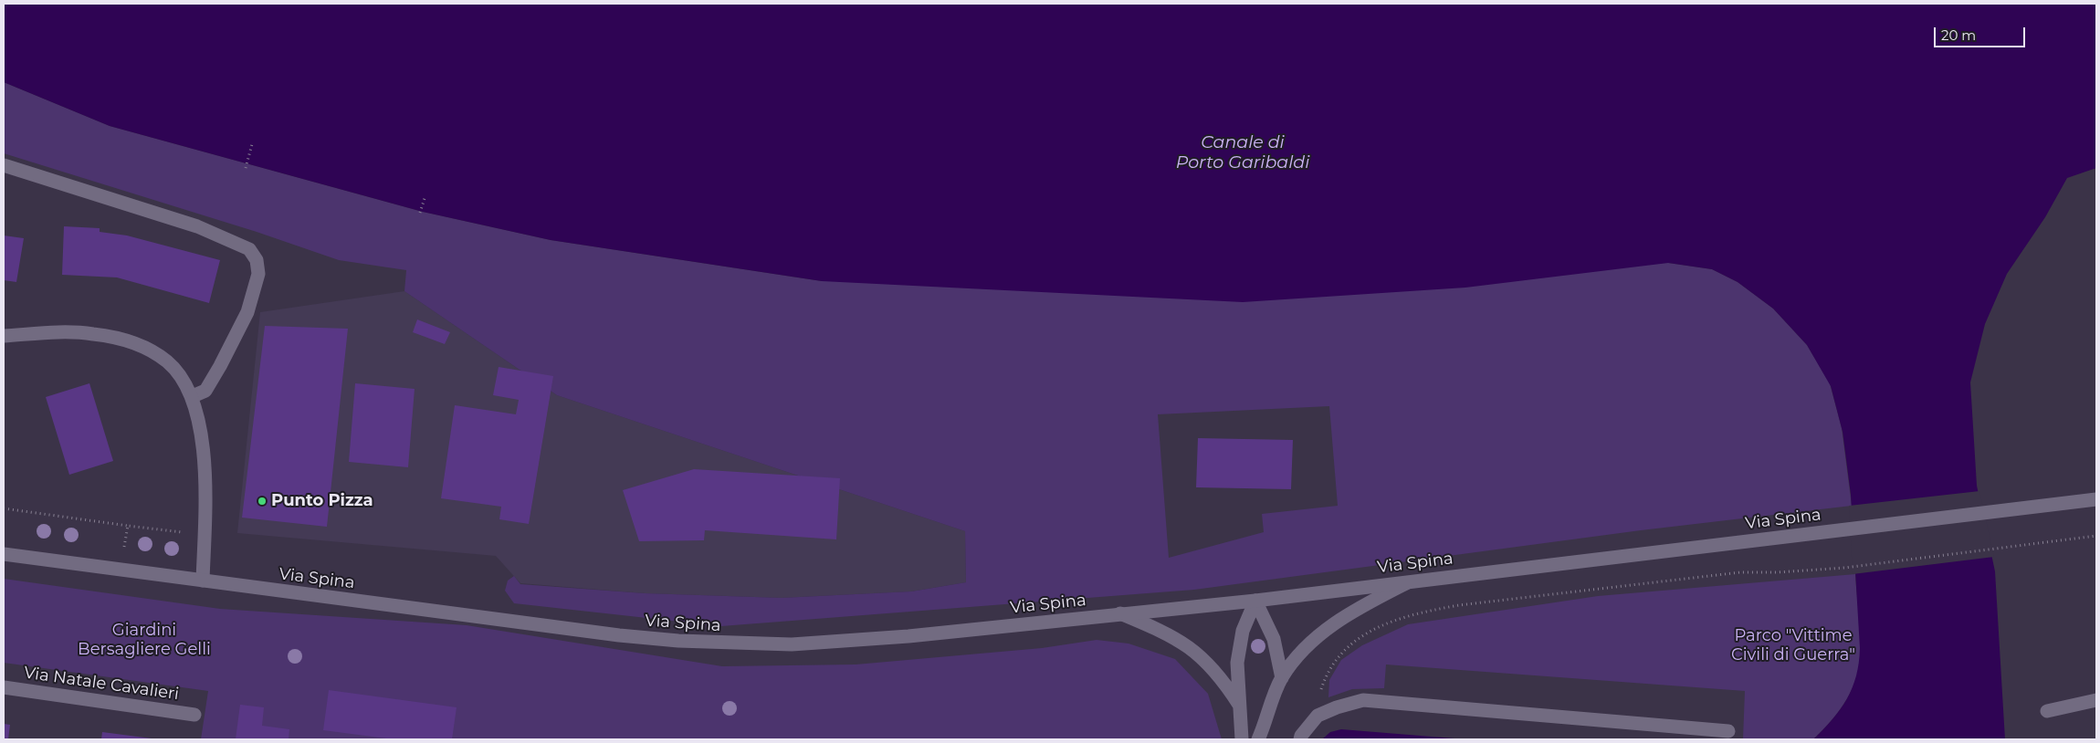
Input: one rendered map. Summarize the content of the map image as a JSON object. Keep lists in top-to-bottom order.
{
  "streets": {
    "street": ["Via Spina", "Via Natale Cavalieri"]
  },
  "water": ["Canale di Porto Garibaldi"],
  "parks": ["Giardini Bersagliere Gelli", "Parco \"Vittime Civili di Guerra\""],
  "places": ["Punto Pizza"],
  "scale_bar": "20 m"
}
